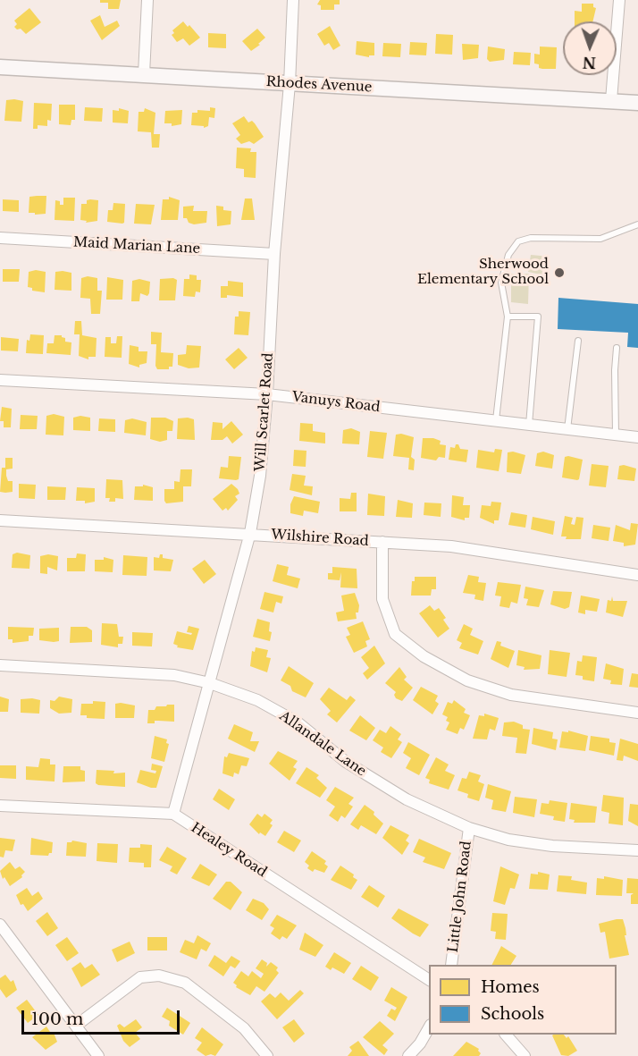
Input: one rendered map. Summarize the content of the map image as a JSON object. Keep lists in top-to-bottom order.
{
  "streets": {
    "main road": ["Rhodes Avenue"],
    "street": [
      "Maid Marian Lane",
      "Vanuys Road",
      "Will Scarlet Road",
      "Wilshire Road",
      "Allandale Lane",
      "Healey Road",
      "Little John Road"
    ]
  },
  "crossings": [
    ["Rhodes Avenue", "Will Scarlet Road"],
    ["Maid Marian Lane", "Will Scarlet Road"],
    ["Vanuys Road", "Will Scarlet Road"],
    ["Will Scarlet Road", "Wilshire Road"],
    ["Will Scarlet Road", "Allandale Lane"],
    ["Will Scarlet Road", "Healey Road"],
    ["Allandale Lane", "Little John Road"]
  ],
  "places": ["Sherwood Elementary School"],
  "legend": ["Homes", "Schools"],
  "scale_bar": "100 m",
  "north": "bottom"
}
